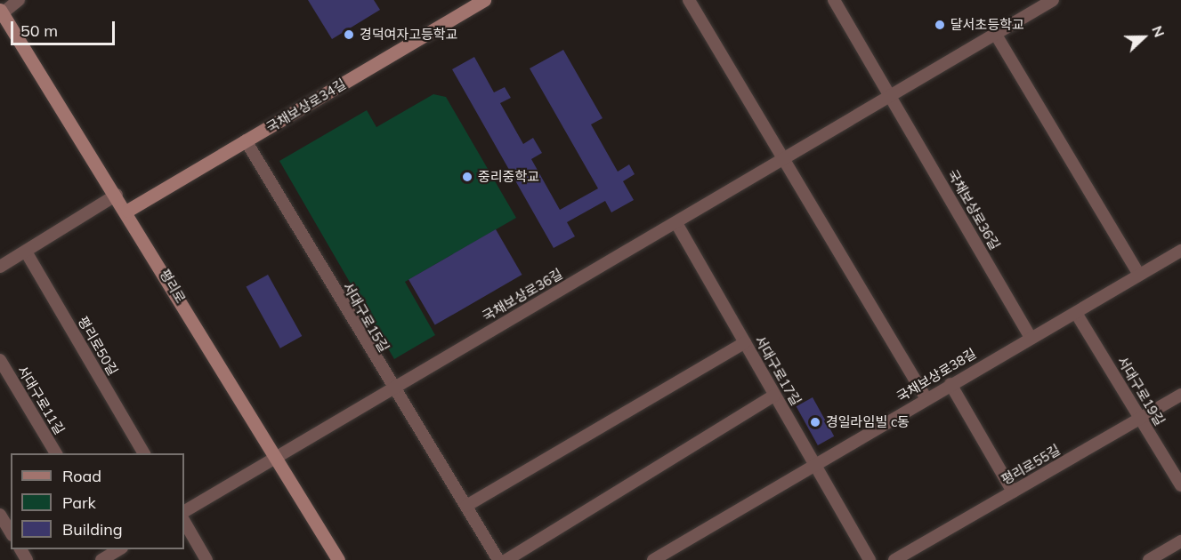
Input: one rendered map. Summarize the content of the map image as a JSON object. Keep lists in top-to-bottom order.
{
  "streets": {
    "main road": ["국채보상로34길", "평리로"],
    "street": [
      "국채보상로36길",
      "서대구로15길",
      "평리로50길",
      "서대구로17길",
      "국채보상로38길",
      "서대구로19길",
      "서대구로11길",
      "평리로55길"
    ]
  },
  "crossings": [
    ["국채보상로34길", "평리로"],
    ["국채보상로34길", "서대구로15길"],
    ["국채보상로36길", "평리로"],
    ["국채보상로36길", "서대구로15길"],
    ["국채보상로36길", "서대구로17길"],
    ["국채보상로36길", "국채보상로38길"],
    ["서대구로17길", "국채보상로38길"],
    ["국채보상로38길", "서대구로19길"],
    ["서대구로19길", "평리로55길"]
  ],
  "places": [
    "달서초등학교",
    "경덕여자고등학교",
    "중리중학교",
    "경일라임빌 c동"
  ],
  "legend": ["Road", "Park", "Building"],
  "scale_bar": "50 m",
  "north": "right"
}
